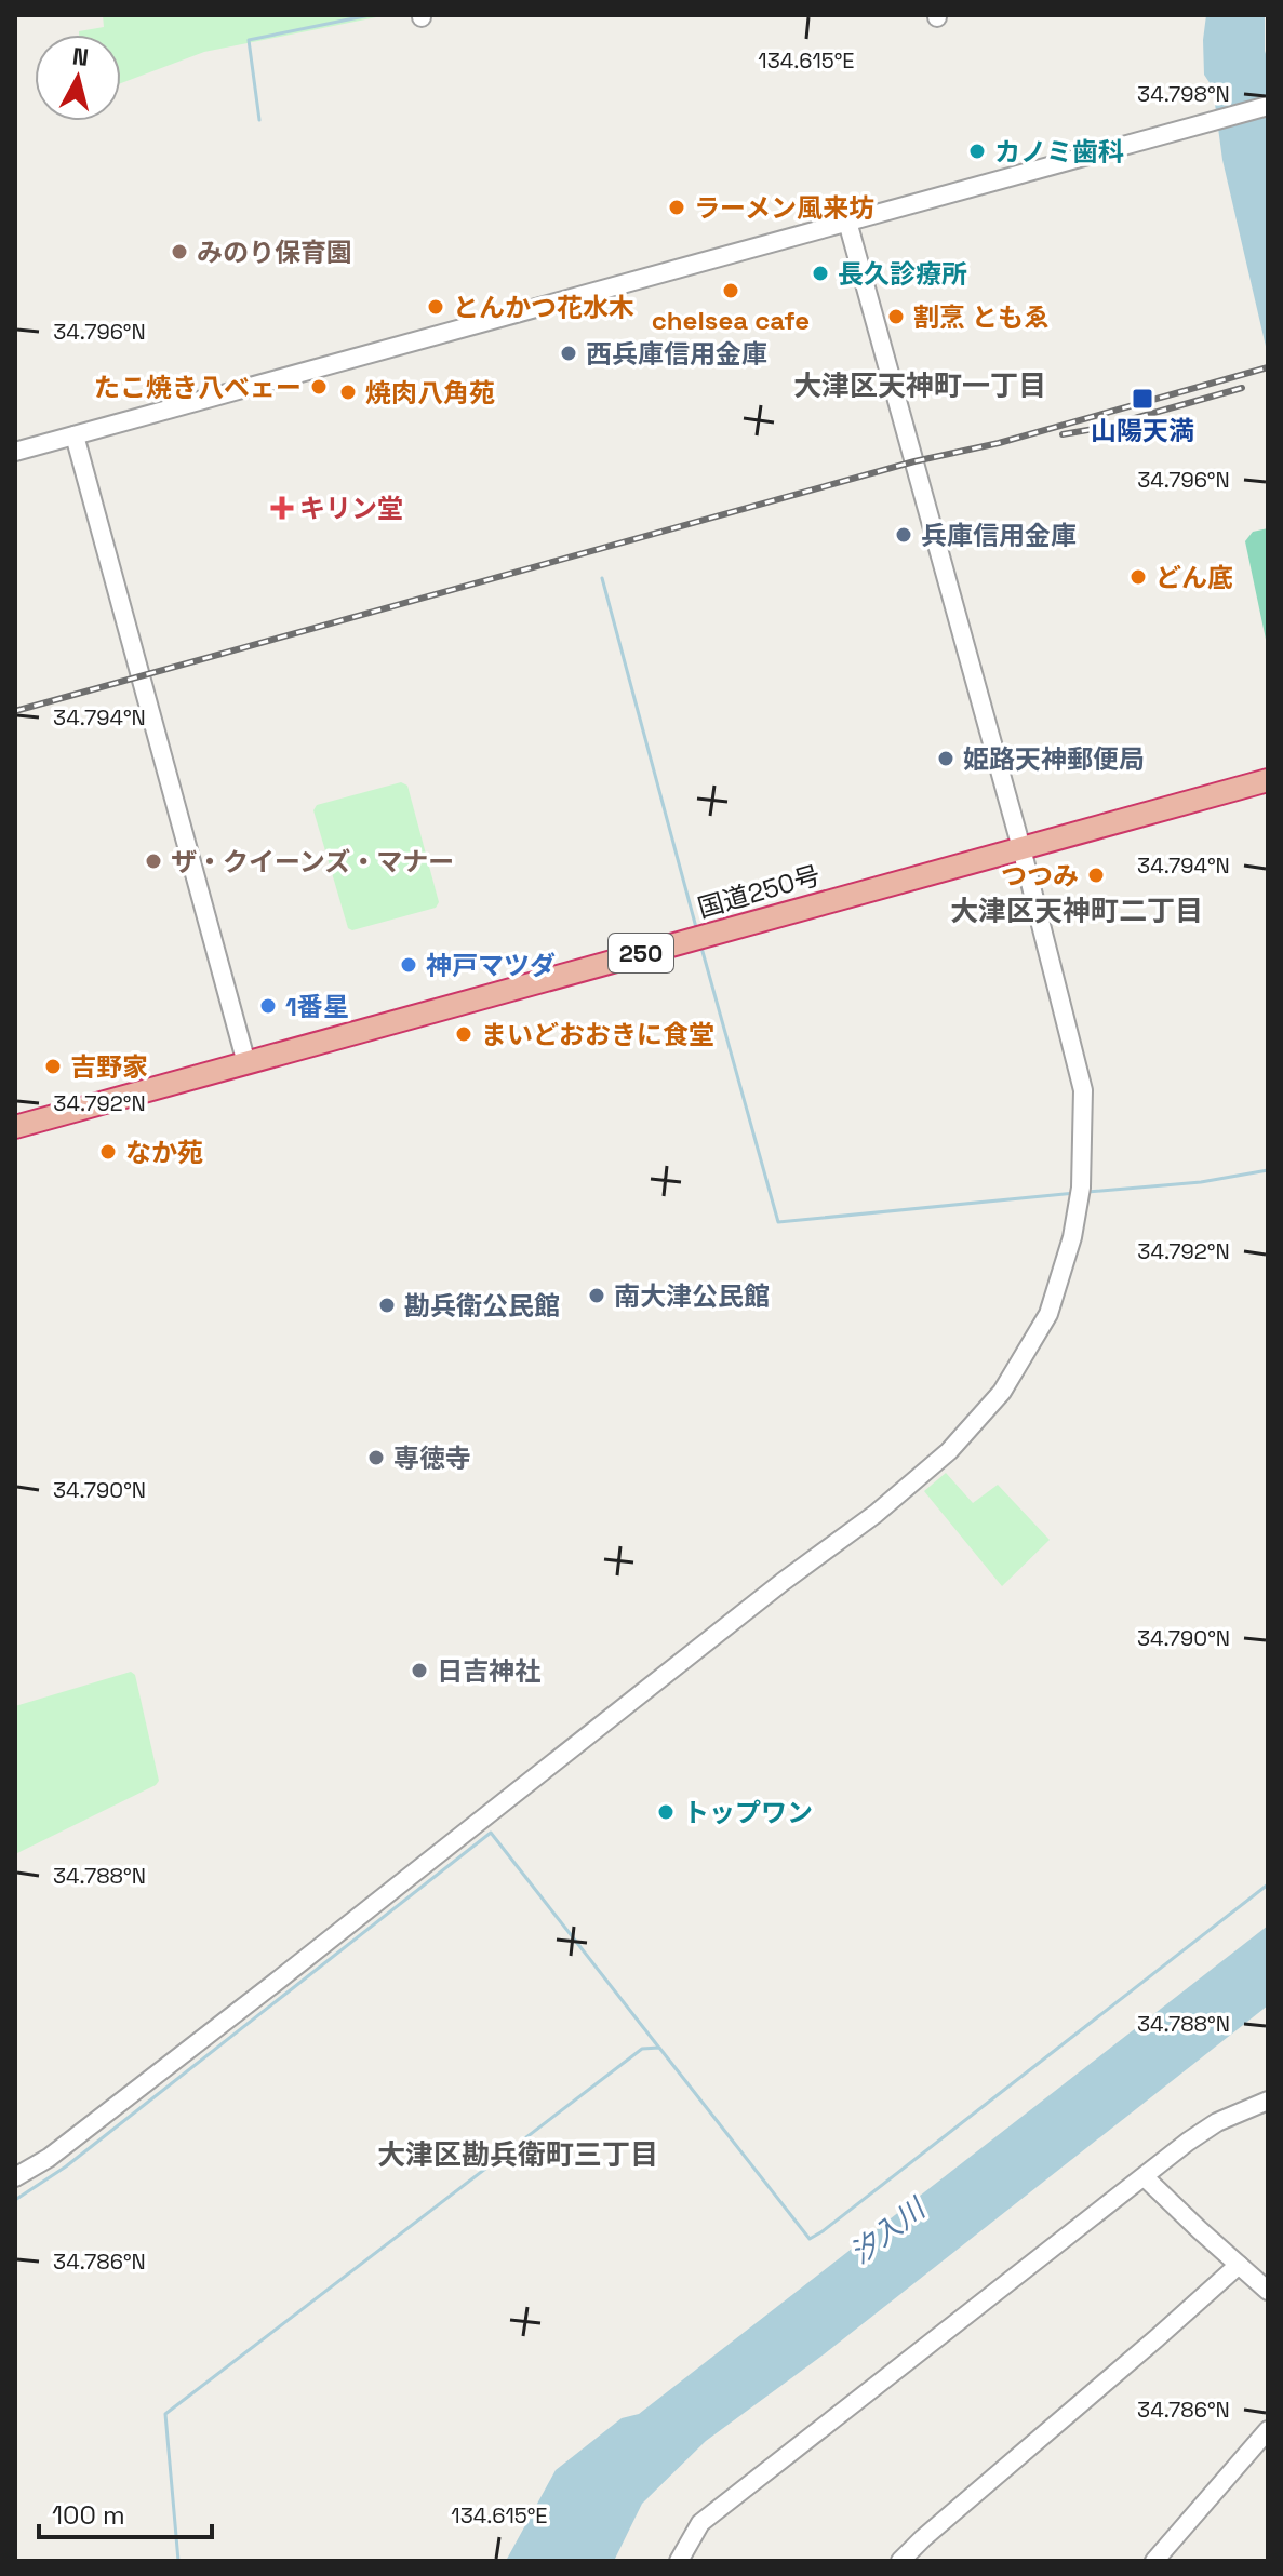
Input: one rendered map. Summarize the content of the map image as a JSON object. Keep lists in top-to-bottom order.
{
  "streets": {
    "highway": ["国道250号", "250"]
  },
  "districts": ["大津区天神町一丁目", "大津区天神町二丁目", "大津区勘兵衛町三丁目"],
  "water": ["汐入川"],
  "places": {
    "other": [
      "カノミ歯科",
      "ラーメン風来坊",
      "みのり保育園",
      "長久診療所",
      "chelsea cafe",
      "とんかつ花水木",
      "割烹 ともゑ",
      "西兵庫信用金庫",
      "たこ焼き八ベェー",
      "焼肉八角苑",
      "兵庫信用金庫",
      "どん底",
      "姫路天神郵便局",
      "ザ・クイーンズ・マナー",
      "つつみ",
      "神戸マツダ",
      "1番星",
      "まいどおおきに食堂",
      "吉野家",
      "なか苑",
      "南大津公民館",
      "勘兵衛公民館",
      "専徳寺",
      "日吉神社",
      "トップワン"
    ],
    "transit": ["山陽天満"],
    "health": ["キリン堂"]
  },
  "scale_bar": "100 m",
  "north": "top",
  "coordinates": [
    "134.615°E",
    "34.798°N",
    "34.796°N",
    "34.794°N",
    "34.792°N",
    "34.790°N",
    "34.788°N",
    "34.786°N"
  ]
}
